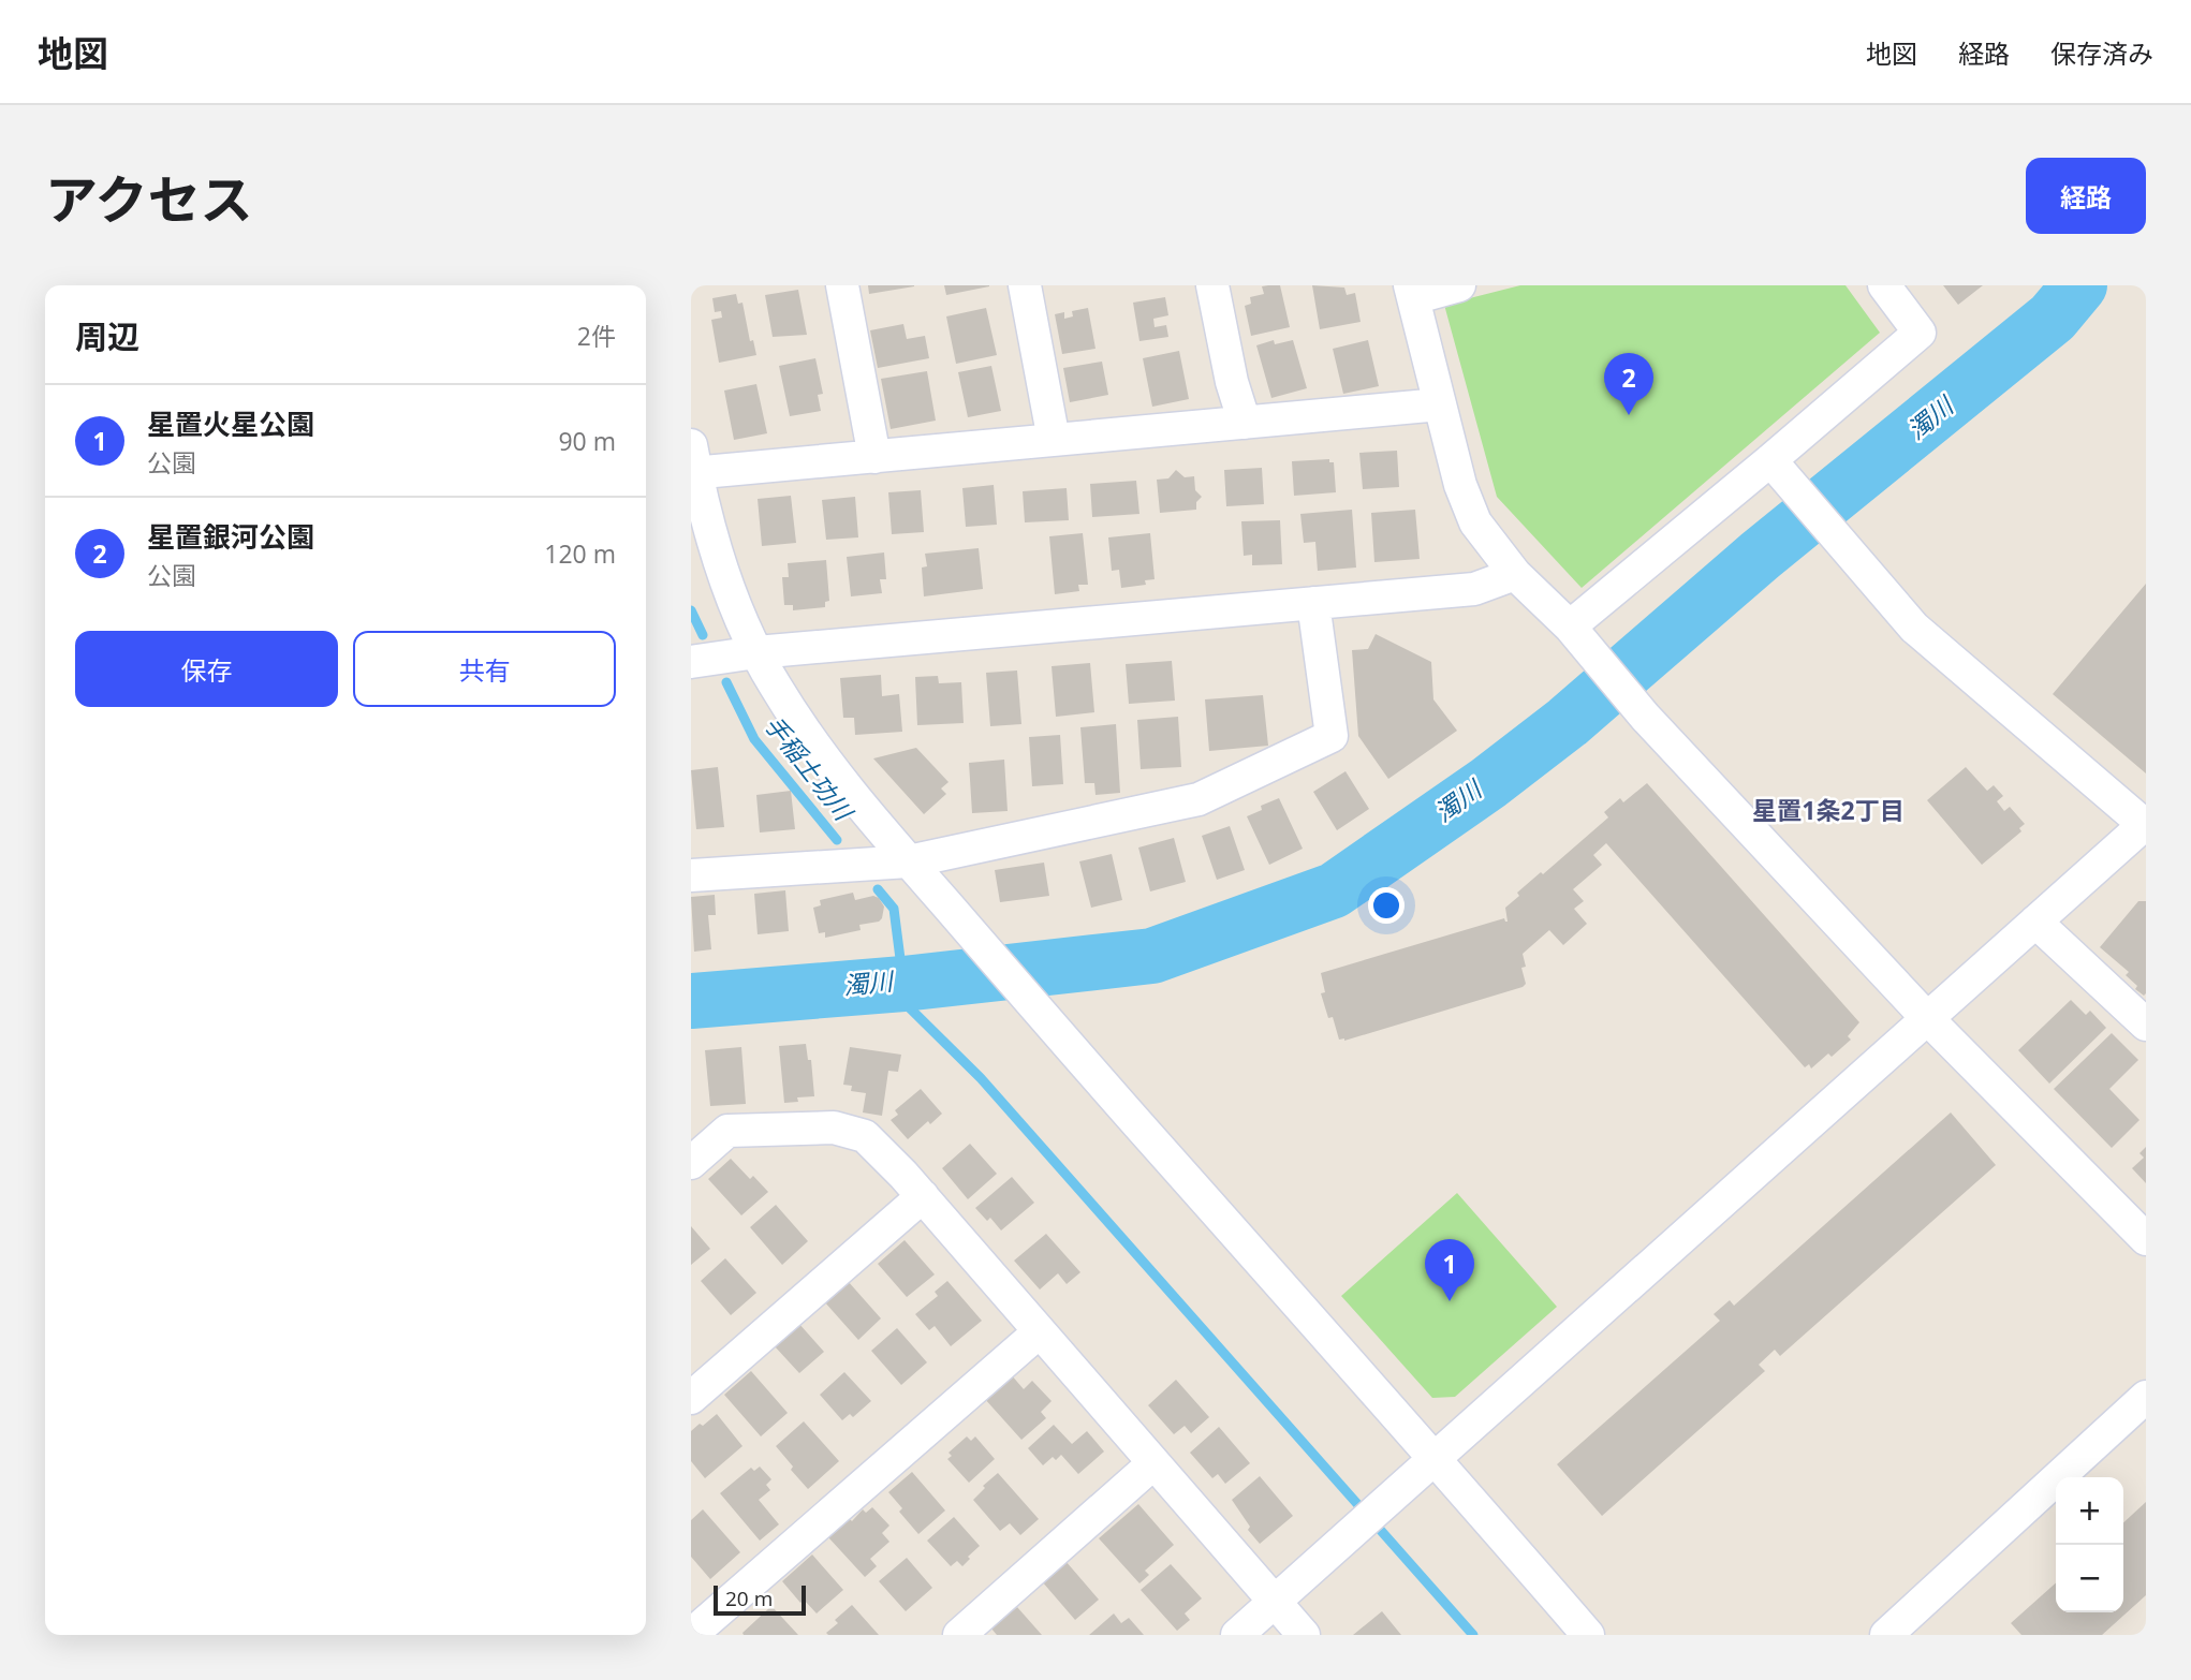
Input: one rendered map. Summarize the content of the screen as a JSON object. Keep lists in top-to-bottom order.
{
  "districts": ["星置1条2丁目"],
  "water": ["濁川", "手稲土功川"],
  "scale_bar": "20 m",
  "page": {
    "header": "地図",
    "nav": ["地図", "経路", "保存済み"],
    "title": "アクセス",
    "buttons": [
      "経路",
      ["保存", "共有"]
    ],
    "heading": ["周辺", "2件"],
    "pins": ["2", "1"],
    "list": [
      {
        "mark": "1",
        "name": "星置火星公園",
        "note": "公園",
        "value": "90 m"
      },
      {
        "mark": "2",
        "name": "星置銀河公園",
        "note": "公園",
        "value": "120 m"
      }
    ],
    "map_buttons": ["+", "−"],
    "scale": "20 m"
  }
}
